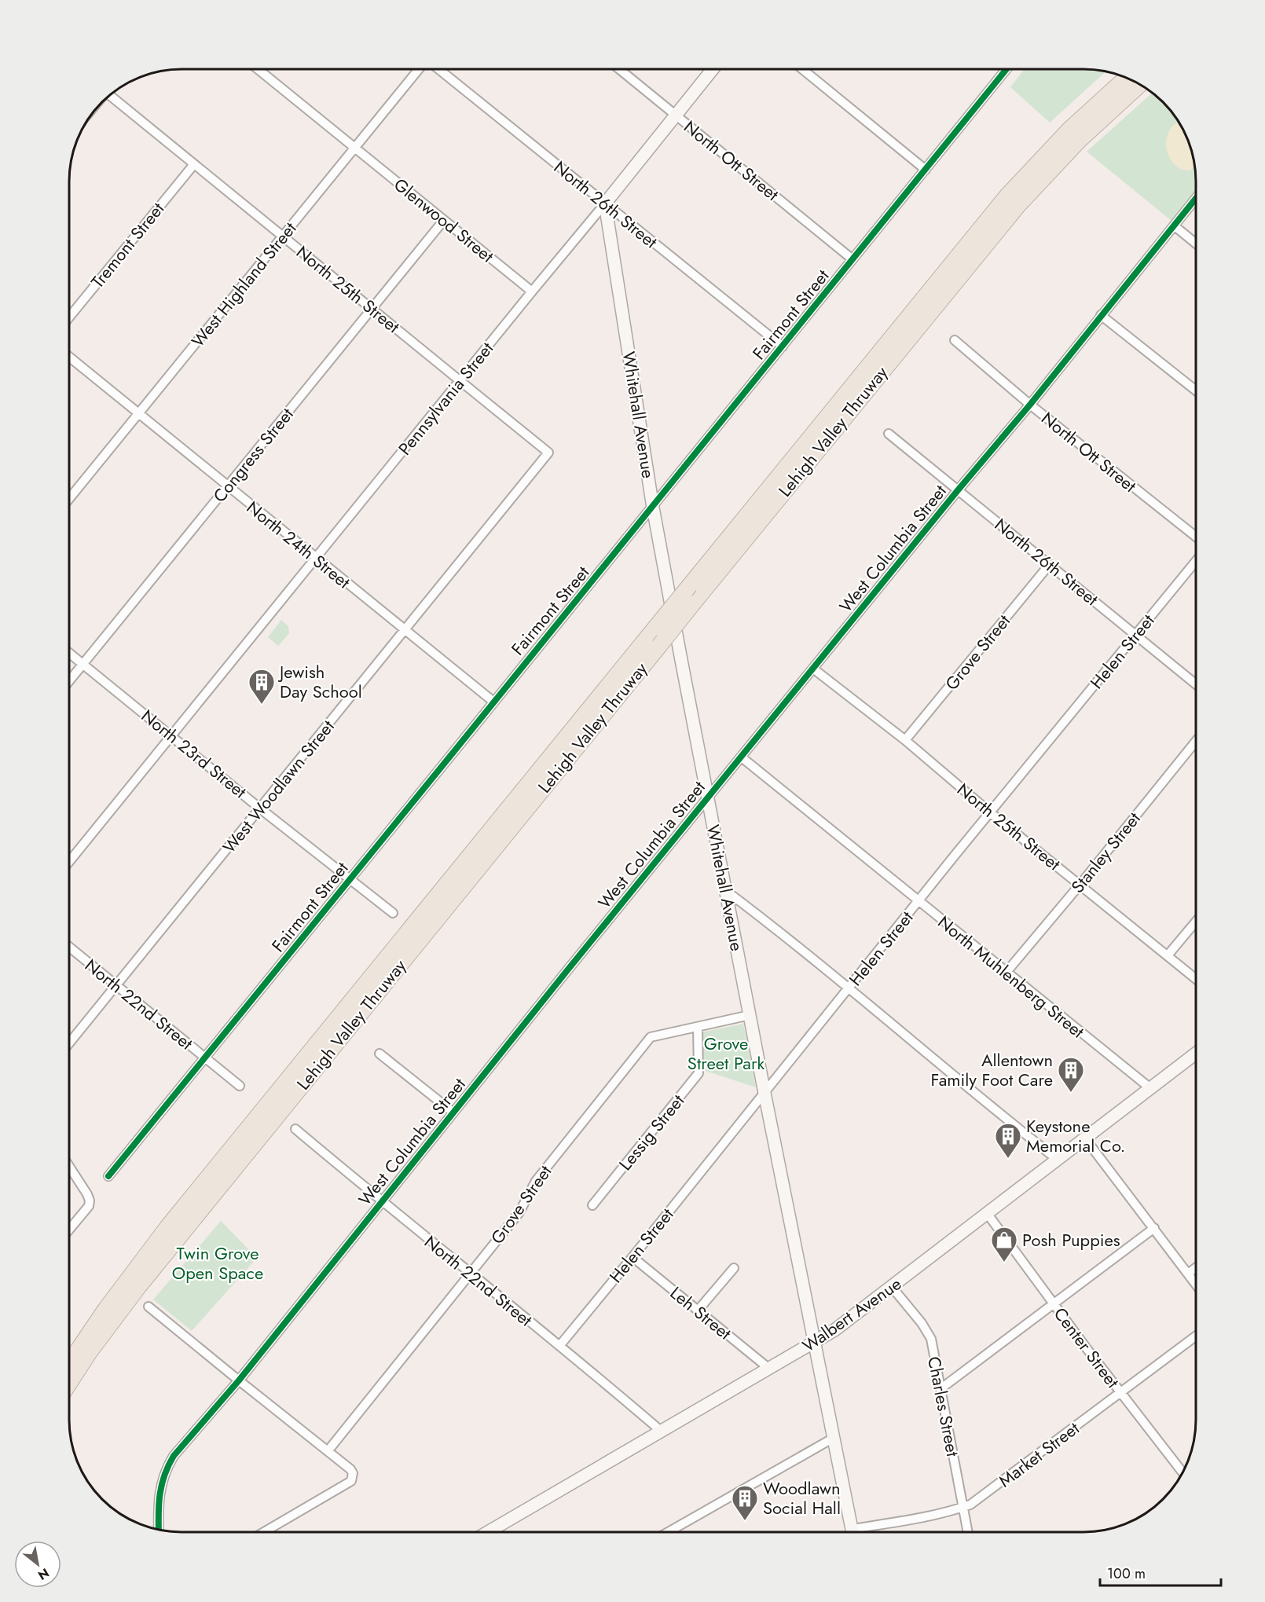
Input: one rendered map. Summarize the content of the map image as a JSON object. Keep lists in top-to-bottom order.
{
  "streets": {
    "highway": ["Lehigh Valley Thruway"],
    "street": [
      "North Ott Street",
      "North 26th Street",
      "Glenwood Street",
      "Tremont Street",
      "West Highland Street",
      "North 25th Street",
      "Fairmont Street",
      "Pennsylvania Street",
      "Whitehall Avenue",
      "Congress Street",
      "North 24th Street",
      "West Columbia Street",
      "Helen Street",
      "Grove Street",
      "North 23rd Street",
      "West Woodlawn Street",
      "Stanley Street",
      "North Muhlenberg Street",
      "North 22nd Street",
      "Lessig Street",
      "Leh Street",
      "Walbert Avenue",
      "Center Street",
      "Charles Street",
      "Market Street"
    ]
  },
  "crossings": [
    ["North Ott Street", "Fairmont Street"],
    ["North Ott Street", "Pennsylvania Street"],
    ["North Ott Street", "West Columbia Street"],
    ["North 26th Street", "Fairmont Street"],
    ["North 26th Street", "Pennsylvania Street"],
    ["North 26th Street", "Whitehall Avenue"],
    ["North 26th Street", "West Columbia Street"],
    ["North 26th Street", "Helen Street"],
    ["North 26th Street", "Grove Street"],
    ["Glenwood Street", "West Highland Street"],
    ["Glenwood Street", "Pennsylvania Street"],
    ["Glenwood Street", "Congress Street"],
    ["Tremont Street", "North 25th Street"],
    ["West Highland Street", "North 25th Street"],
    ["West Highland Street", "North 24th Street"],
    ["North 25th Street", "Pennsylvania Street"],
    ["North 25th Street", "Congress Street"],
    ["North 25th Street", "West Columbia Street"],
    ["North 25th Street", "Helen Street"],
    ["North 25th Street", "Grove Street"],
    ["North 25th Street", "West Woodlawn Street"],
    ["North 25th Street", "Stanley Street"],
    ["Fairmont Street", "Whitehall Avenue"],
    ["Fairmont Street", "North 24th Street"],
    ["Fairmont Street", "North 23rd Street"],
    ["Fairmont Street", "North 22nd Street"],
    ["Pennsylvania Street", "Whitehall Avenue"],
    ["Pennsylvania Street", "North 24th Street"],
    ["Pennsylvania Street", "North 23rd Street"],
    ["Whitehall Avenue", "West Columbia Street"],
    ["Whitehall Avenue", "Helen Street"],
    ["Whitehall Avenue", "Grove Street"],
    ["Whitehall Avenue", "Walbert Avenue"],
    ["Congress Street", "North 24th Street"],
    ["Congress Street", "North 23rd Street"],
    ["North 24th Street", "West Woodlawn Street"],
    ["West Columbia Street", "North Muhlenberg Street"],
    ["West Columbia Street", "North 22nd Street"],
    ["Helen Street", "North Muhlenberg Street"],
    ["Helen Street", "North 22nd Street"],
    ["Helen Street", "Leh Street"],
    ["Grove Street", "North 22nd Street"],
    ["Grove Street", "Lessig Street"],
    ["North 23rd Street", "West Woodlawn Street"],
    ["West Woodlawn Street", "North 22nd Street"],
    ["Stanley Street", "North Muhlenberg Street"],
    ["North Muhlenberg Street", "Walbert Avenue"],
    ["North 22nd Street", "Walbert Avenue"],
    ["Leh Street", "Walbert Avenue"],
    ["Walbert Avenue", "Center Street"],
    ["Walbert Avenue", "Charles Street"],
    ["Center Street", "Market Street"],
    ["Charles Street", "Market Street"]
  ],
  "parks": ["Grove Street Park", "Twin Grove Open Space"],
  "places": {
    "building": [
      "Jewish Day School",
      "Allentown Family Foot Care",
      "Keystone Memorial Co.",
      "Woodlawn Social Hall"
    ],
    "shop": ["Posh Puppies"]
  },
  "scale_bar": "100 m",
  "north": "bottom right"
}
